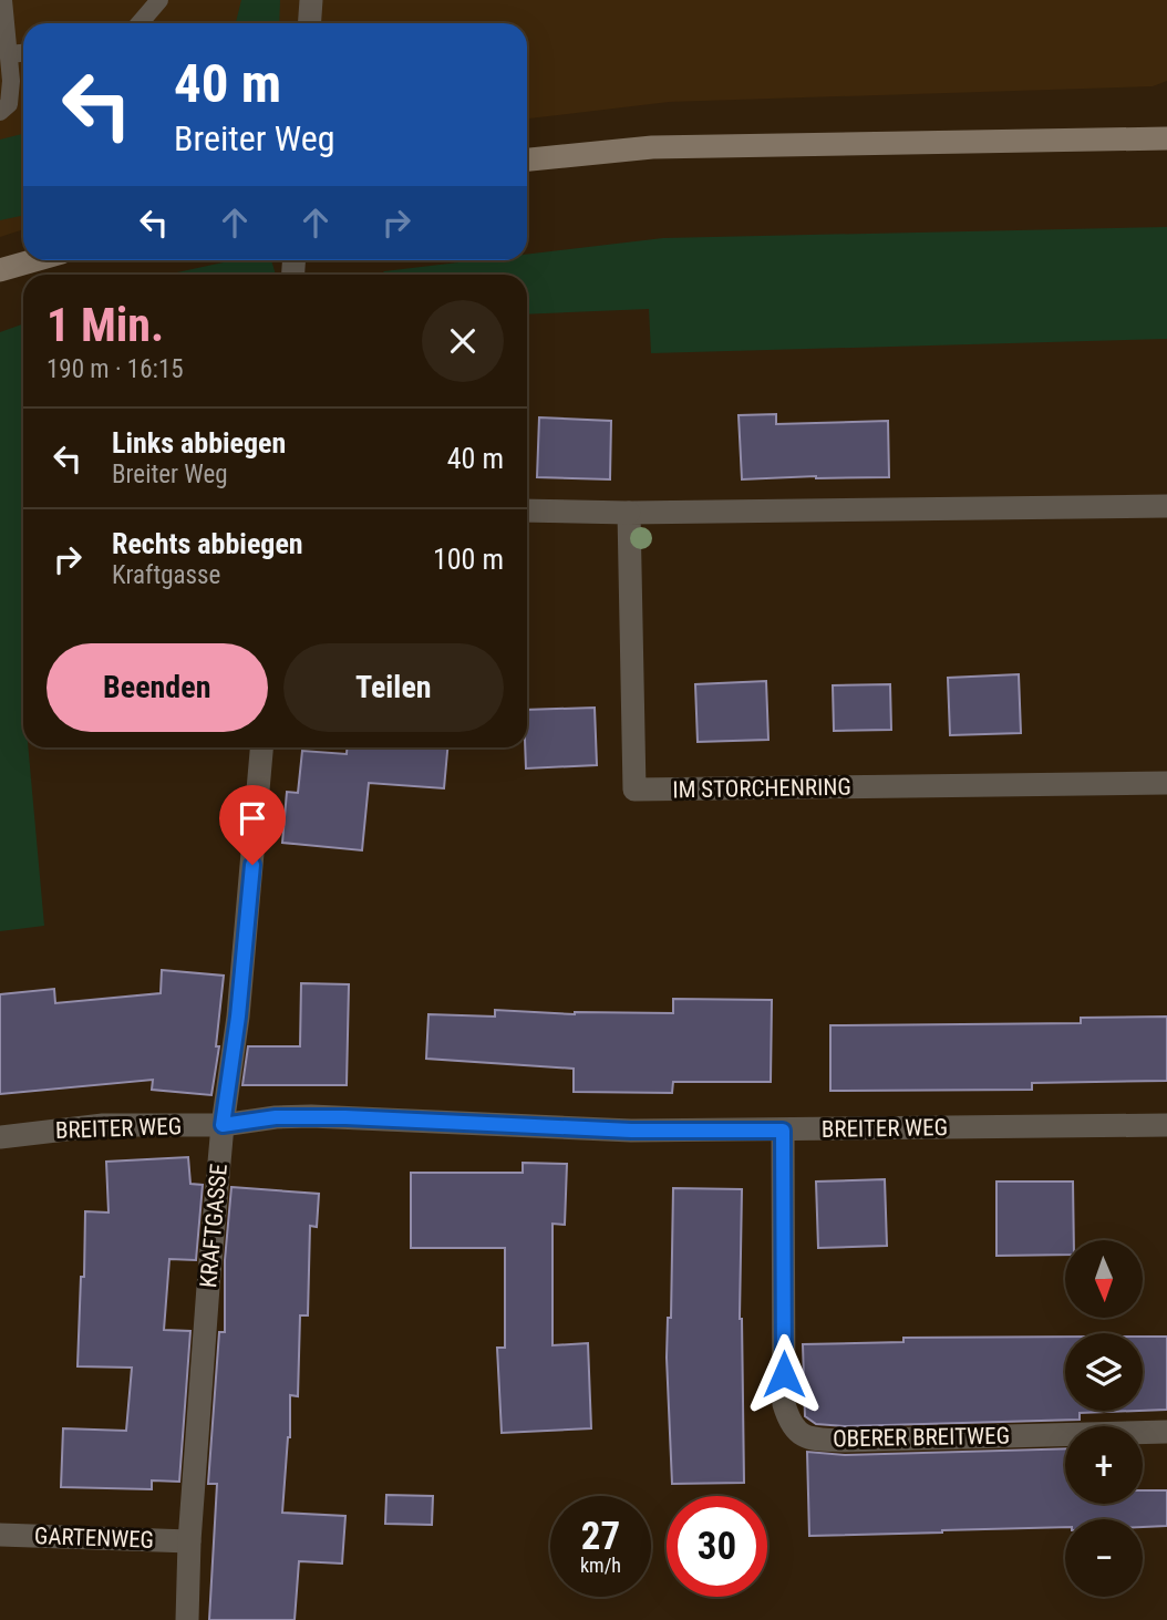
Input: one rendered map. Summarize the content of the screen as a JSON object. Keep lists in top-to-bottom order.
{
  "streets": {
    "street": [
      "IM STORCHENRING",
      "BREITER WEG",
      "KRAFTGASSE",
      "OBERER BREITWEG",
      "GARTENWEG"
    ]
  },
  "crossings": [
    ["BREITER WEG", "KRAFTGASSE"],
    ["BREITER WEG", "OBERER BREITWEG"],
    ["KRAFTGASSE", "GARTENWEG"]
  ],
  "north": "bottom",
  "page": {
    "turn": ["40 m", "Breiter Weg"],
    "heading": ["1 Min.", "190 m · 16:15"],
    "list": [
      {
        "name": "Links abbiegen",
        "note": "Breiter Weg",
        "value": "40 m"
      },
      {
        "name": "Rechts abbiegen",
        "note": "Kraftgasse",
        "value": "100 m"
      }
    ],
    "buttons": ["Beenden", "Teilen"],
    "map_buttons": ["+", "−"],
    "speed": "27 km/h",
    "limit": "30"
  }
}
